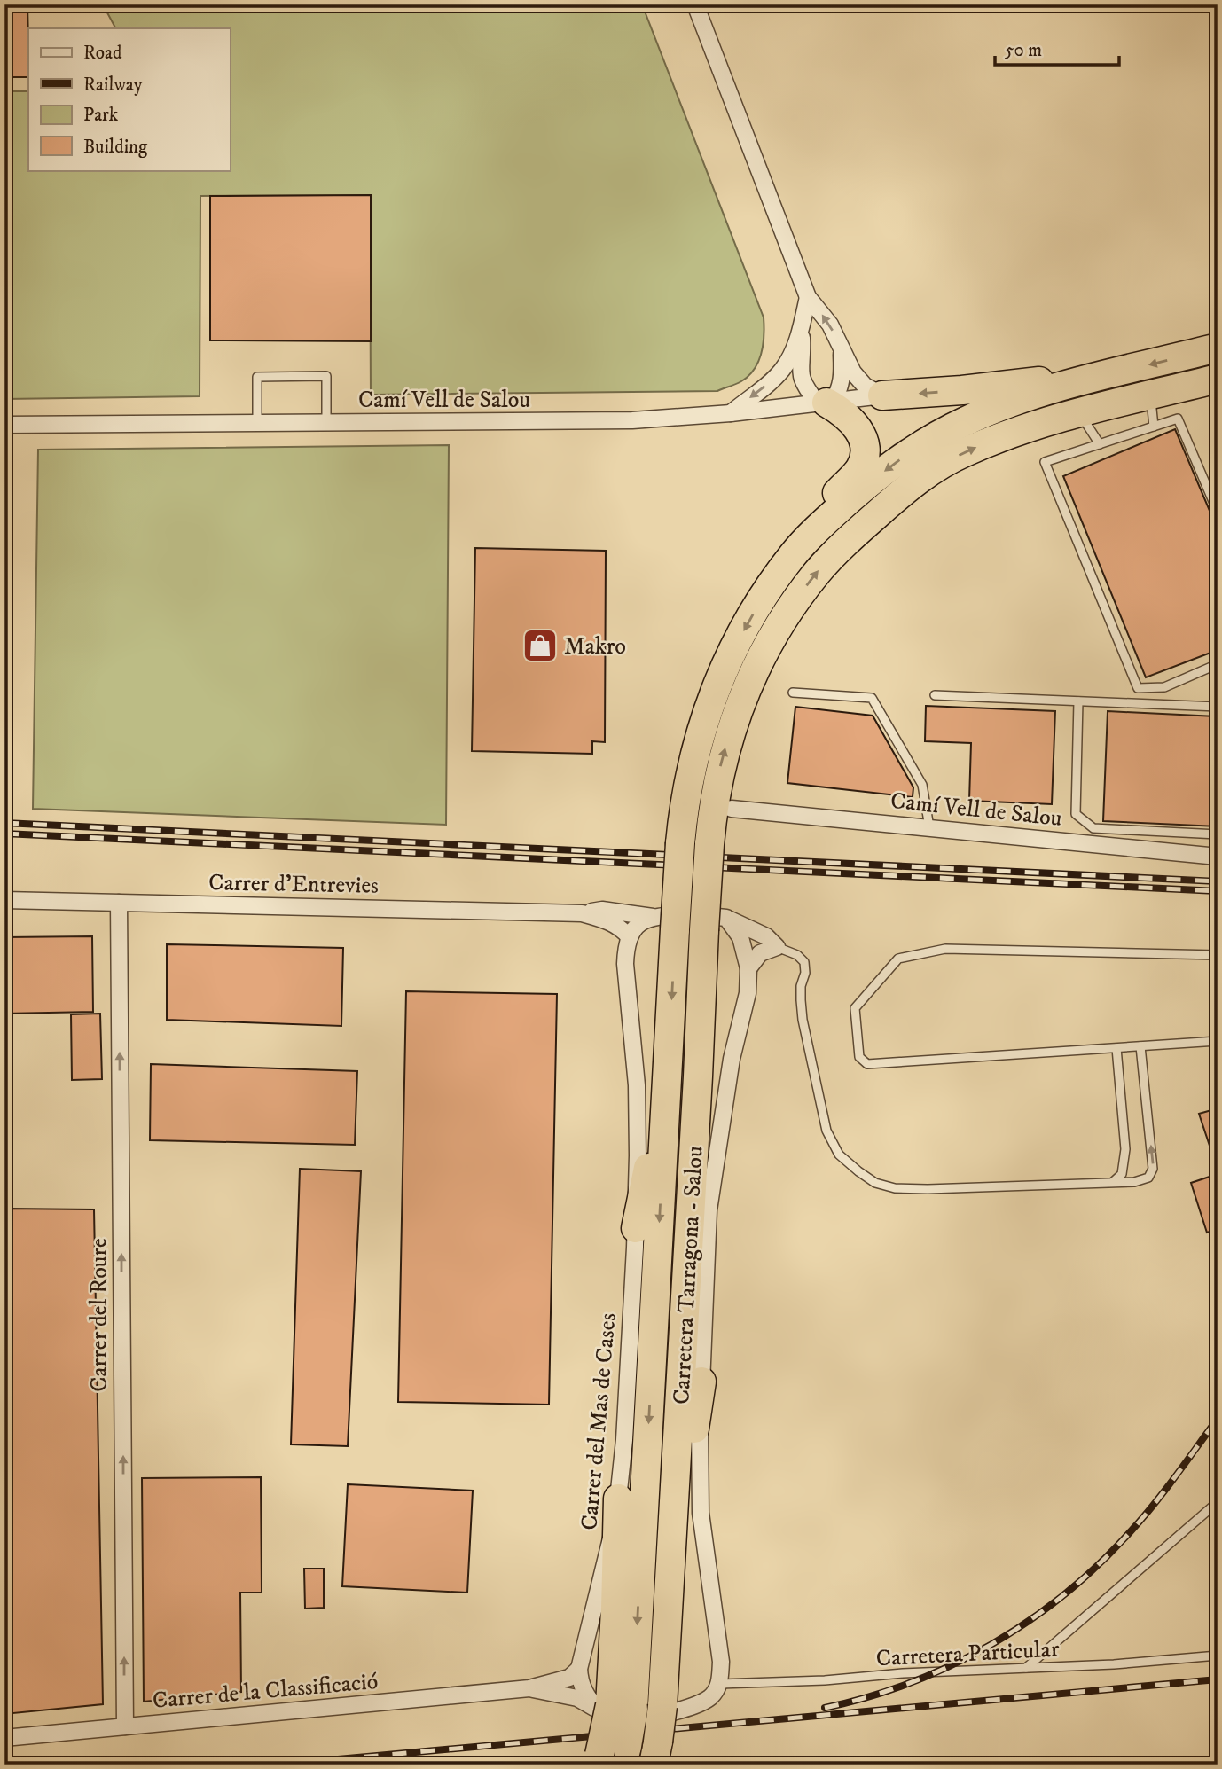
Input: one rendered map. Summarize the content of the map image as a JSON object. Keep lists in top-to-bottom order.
{
  "streets": {
    "highway": ["Carretera Tarragona - Salou"],
    "street": [
      "Camí Vell de Salou",
      "Carrer d'Entrevies",
      "Carrer del Roure",
      "Carrer del Mas de Cases",
      "Carrer de la Classificació"
    ],
    "lane": ["Carretera Particular"]
  },
  "crossings": [
    ["Camí Vell de Salou", "Carretera Tarragona - Salou"],
    ["Carrer d'Entrevies", "Carretera Tarragona - Salou"],
    ["Carrer d'Entrevies", "Carrer del Roure"],
    ["Carrer d'Entrevies", "Carrer del Mas de Cases"],
    ["Carretera Tarragona - Salou", "Carrer de la Classificació"],
    ["Carrer del Roure", "Carrer de la Classificació"],
    ["Carrer del Mas de Cases", "Carrer de la Classificació"]
  ],
  "one_way": ["Carrer del Roure"],
  "places": {
    "shop": ["Makro"]
  },
  "legend": [
    "Road",
    "Railway",
    "Park",
    "Building"
  ],
  "scale_bar": "50 m"
}
